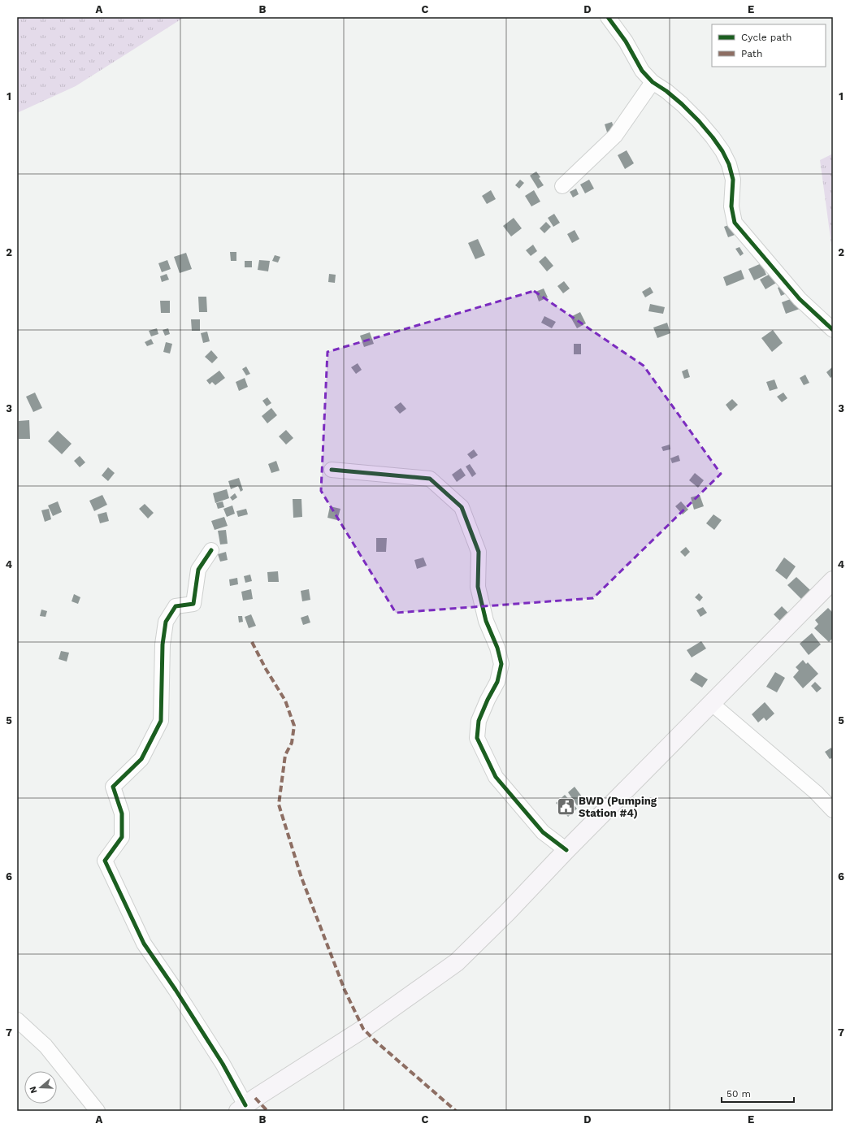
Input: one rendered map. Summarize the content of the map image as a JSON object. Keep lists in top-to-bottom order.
{
  "places": {
    "public building": ["BWD (Pumping Station #4)"]
  },
  "legend": ["Cycle path", "Path"],
  "scale_bar": "50 m",
  "north": "left",
  "grid": {
    "columns": [
      "A",
      "B",
      "C",
      "D",
      "E"
    ],
    "rows": [
      "1",
      "2",
      "3",
      "4",
      "5",
      "6",
      "7"
    ]
  }
}
